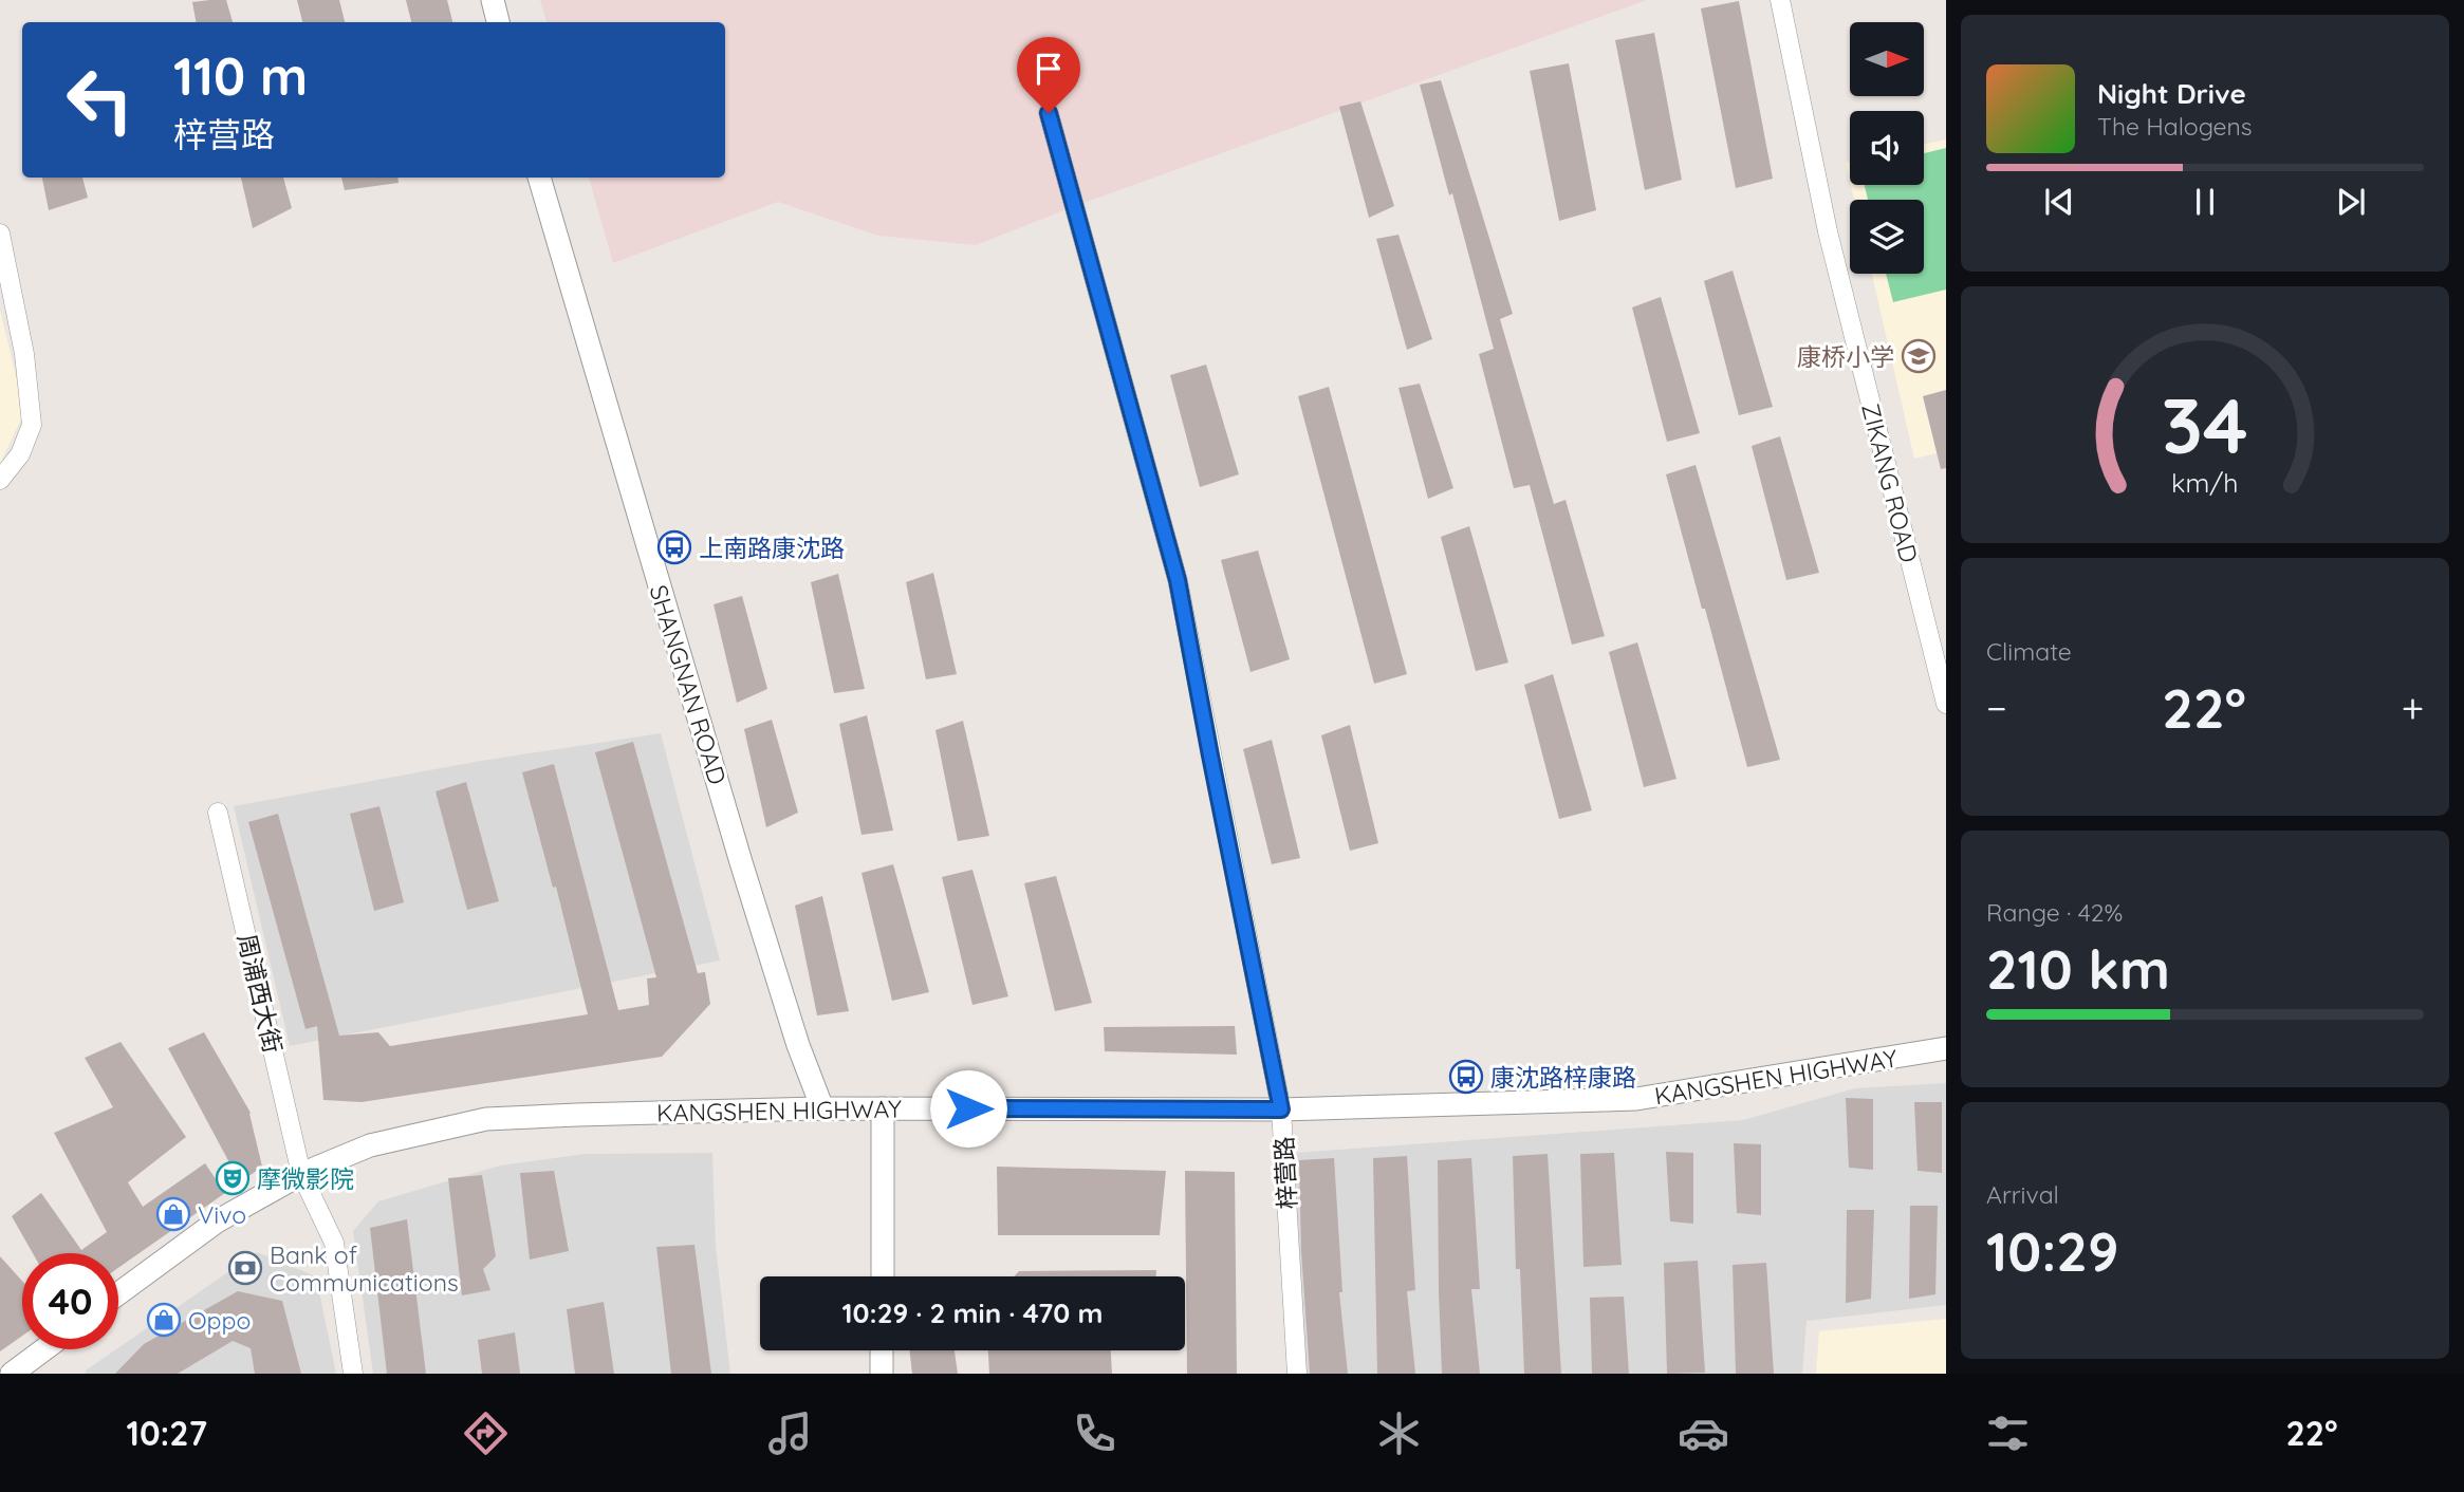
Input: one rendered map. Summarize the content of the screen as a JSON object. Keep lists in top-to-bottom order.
{
  "streets": {
    "street": [
      "ZIKANG ROAD",
      "SHANGNAN ROAD",
      "周浦西大街",
      "KANGSHEN HIGHWAY",
      "梓营路"
    ]
  },
  "crossings": [
    ["SHANGNAN ROAD", "KANGSHEN HIGHWAY"],
    ["周浦西大街", "KANGSHEN HIGHWAY"],
    ["KANGSHEN HIGHWAY", "梓营路"]
  ],
  "places": {
    "school or university": ["康桥小学"],
    "bus stop": ["上南路康沈路", "康沈路梓康路"],
    "theatre": ["摩微影院"],
    "shop": ["Vivo", "Oppo"],
    "bank": ["Bank of Communications"]
  },
  "north": "right",
  "page": {
    "turn": ["110 m", "梓营路"],
    "song": ["Night Drive", "The Halogens"],
    "tile": [
      "Climate",
      ["Range · 42%", "210 km"],
      ["Arrival", "10:29"]
    ],
    "heat": ["−", "22°", "+"],
    "limit": "40",
    "trip": "10:29 · 2 min · 470 m",
    "tabs": ["10:27", "22°"],
    "gauge": ["34", "km/h"]
  }
}
